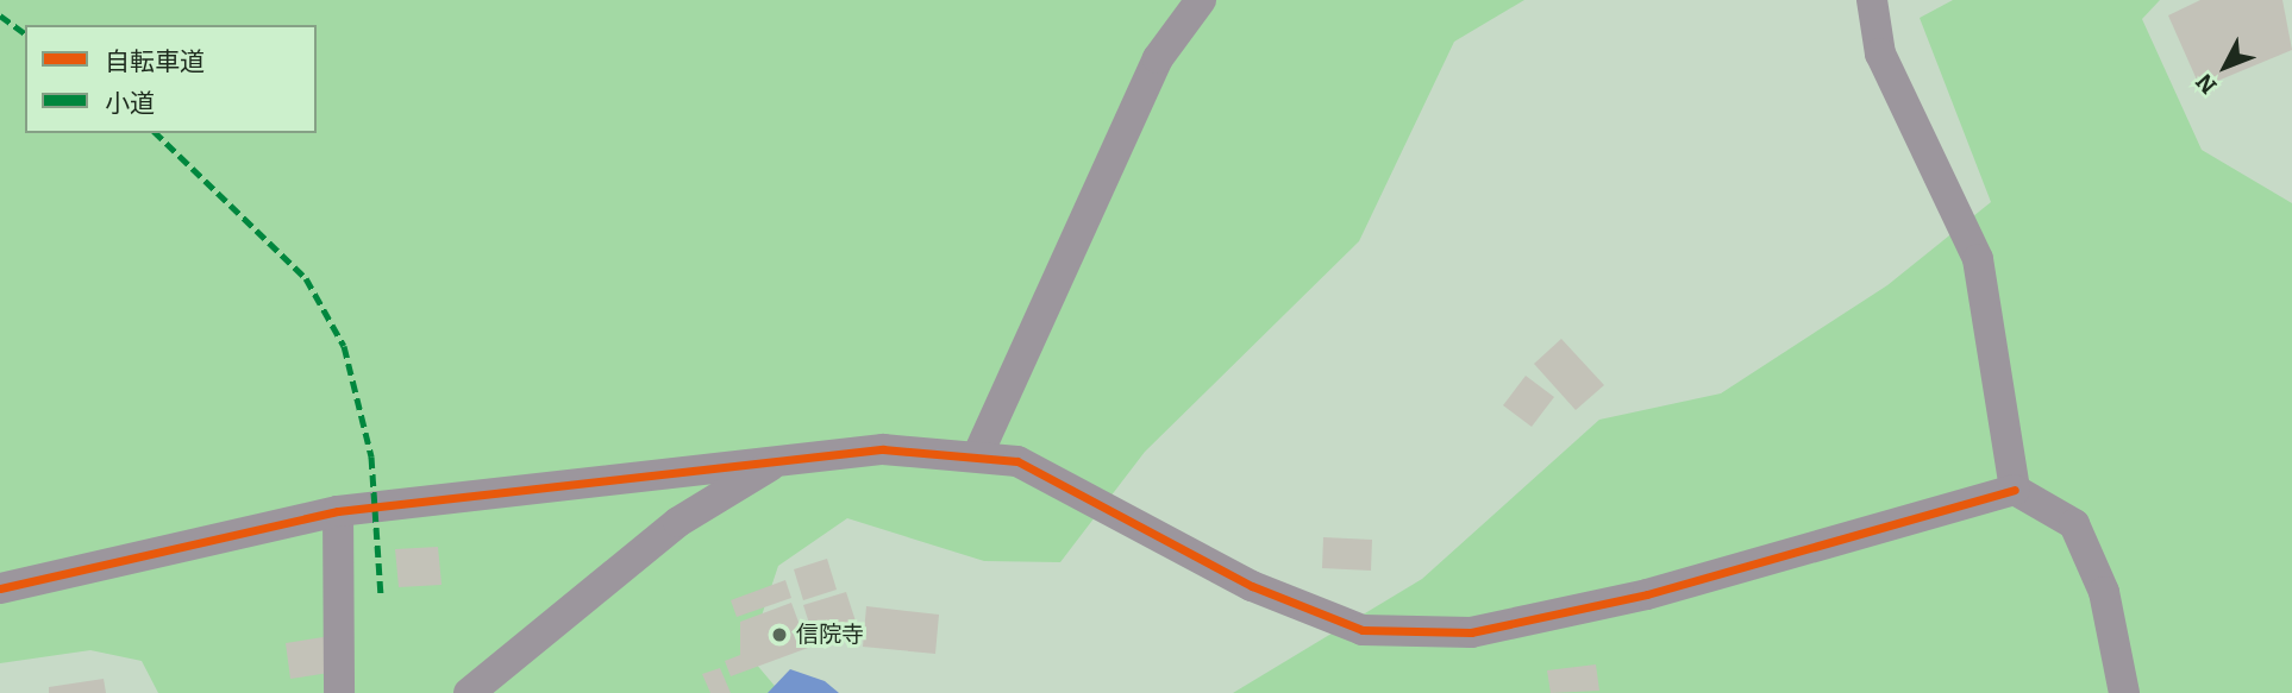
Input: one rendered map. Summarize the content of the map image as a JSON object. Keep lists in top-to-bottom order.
{
  "places": ["信院寺"],
  "legend": ["自転車道", "小道"],
  "north": "bottom left"
}
